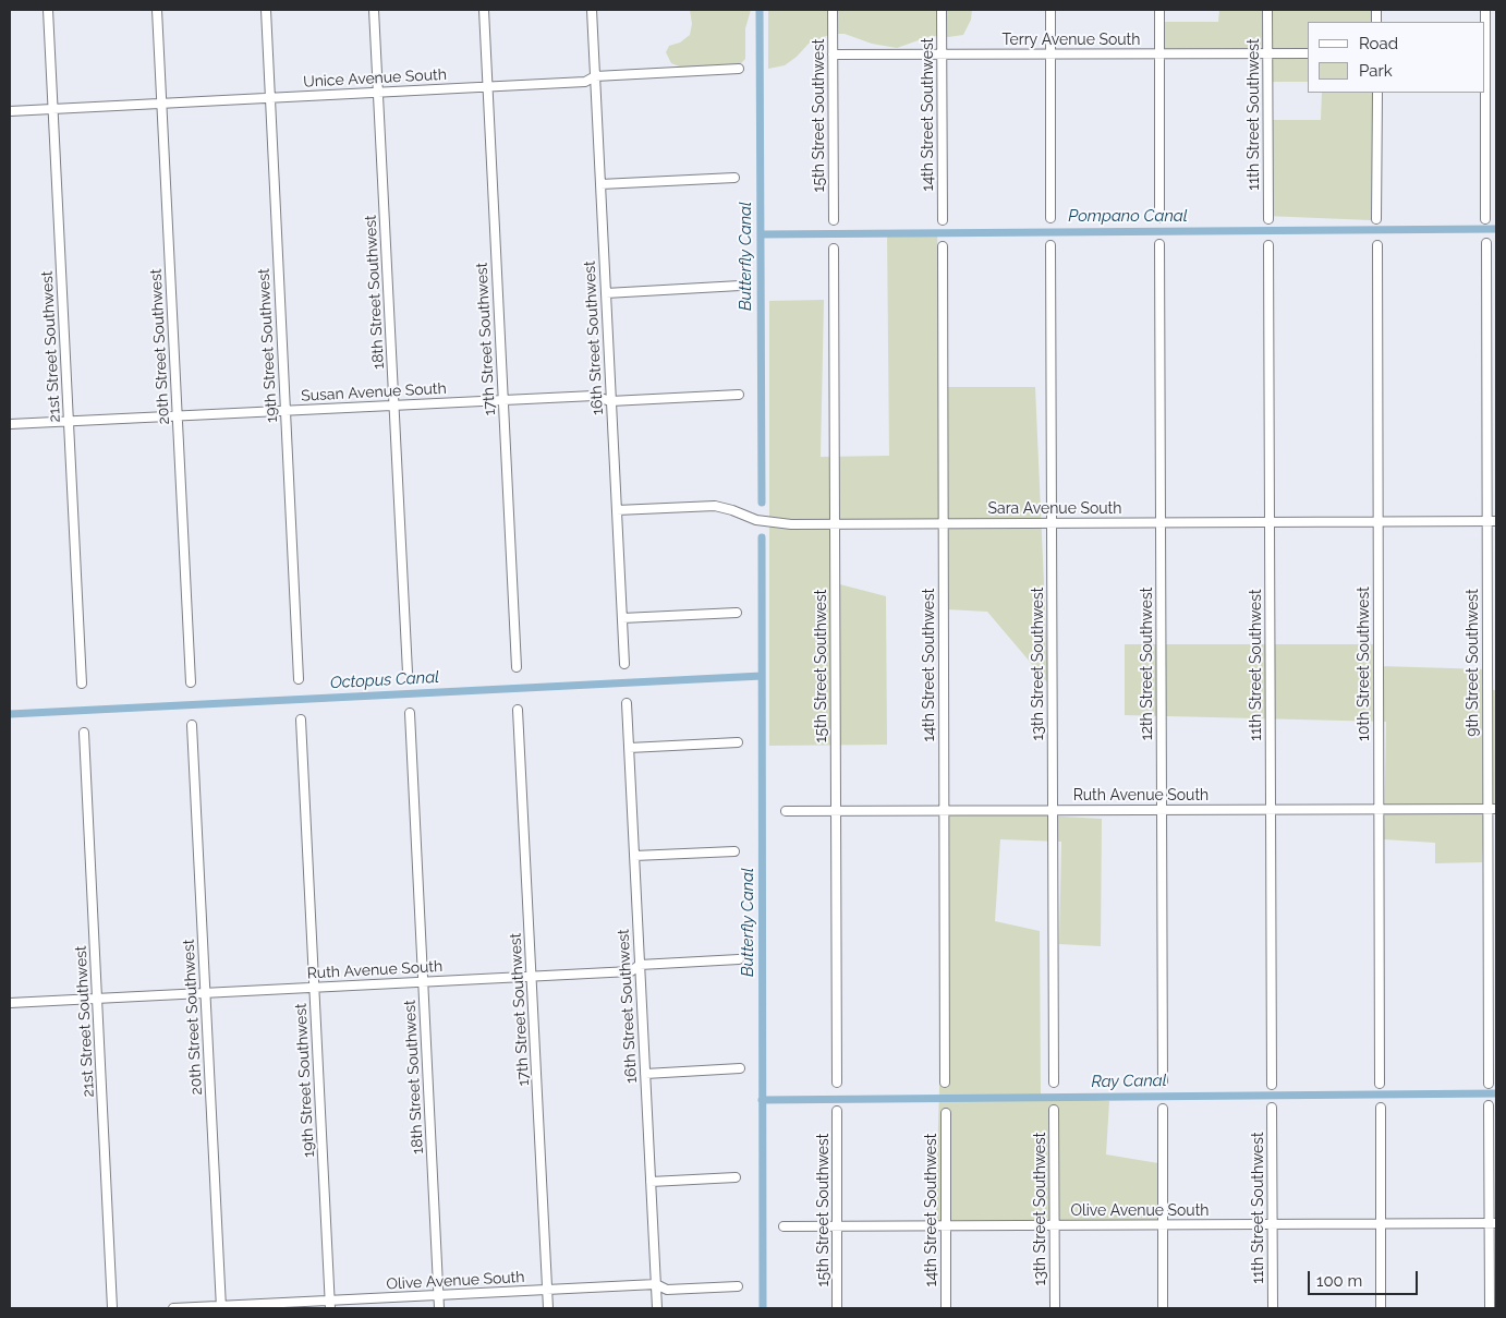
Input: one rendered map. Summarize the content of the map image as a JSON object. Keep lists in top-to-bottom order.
{
  "streets": {
    "street": [
      "Terry Avenue South",
      "Unice Avenue South",
      "14th Street Southwest",
      "11th Street Southwest",
      "15th Street Southwest",
      "18th Street Southwest",
      "16th Street Southwest",
      "17th Street Southwest",
      "19th Street Southwest",
      "21st Street Southwest",
      "20th Street Southwest",
      "Susan Avenue South",
      "Sara Avenue South",
      "9th Street Southwest",
      "13th Street Southwest",
      "12th Street Southwest",
      "10th Street Southwest",
      "Ruth Avenue South",
      "Olive Avenue South"
    ]
  },
  "crossings": [
    ["Terry Avenue South", "14th Street Southwest"],
    ["Terry Avenue South", "11th Street Southwest"],
    ["Terry Avenue South", "15th Street Southwest"],
    ["Unice Avenue South", "18th Street Southwest"],
    ["Unice Avenue South", "16th Street Southwest"],
    ["Unice Avenue South", "17th Street Southwest"],
    ["Unice Avenue South", "19th Street Southwest"],
    ["Unice Avenue South", "21st Street Southwest"],
    ["Unice Avenue South", "20th Street Southwest"],
    ["14th Street Southwest", "Sara Avenue South"],
    ["14th Street Southwest", "Ruth Avenue South"],
    ["14th Street Southwest", "Olive Avenue South"],
    ["11th Street Southwest", "Sara Avenue South"],
    ["11th Street Southwest", "Ruth Avenue South"],
    ["11th Street Southwest", "Olive Avenue South"],
    ["15th Street Southwest", "Sara Avenue South"],
    ["15th Street Southwest", "Ruth Avenue South"],
    ["15th Street Southwest", "Olive Avenue South"],
    ["18th Street Southwest", "Susan Avenue South"],
    ["18th Street Southwest", "Ruth Avenue South"],
    ["18th Street Southwest", "Olive Avenue South"],
    ["16th Street Southwest", "Susan Avenue South"],
    ["16th Street Southwest", "Sara Avenue South"],
    ["16th Street Southwest", "Ruth Avenue South"],
    ["16th Street Southwest", "Olive Avenue South"],
    ["17th Street Southwest", "Susan Avenue South"],
    ["17th Street Southwest", "Ruth Avenue South"],
    ["17th Street Southwest", "Olive Avenue South"],
    ["19th Street Southwest", "Susan Avenue South"],
    ["19th Street Southwest", "Ruth Avenue South"],
    ["19th Street Southwest", "Olive Avenue South"],
    ["21st Street Southwest", "Susan Avenue South"],
    ["21st Street Southwest", "Ruth Avenue South"],
    ["20th Street Southwest", "Susan Avenue South"],
    ["20th Street Southwest", "Ruth Avenue South"],
    ["20th Street Southwest", "Olive Avenue South"],
    ["Sara Avenue South", "9th Street Southwest"],
    ["Sara Avenue South", "13th Street Southwest"],
    ["Sara Avenue South", "12th Street Southwest"],
    ["Sara Avenue South", "10th Street Southwest"],
    ["9th Street Southwest", "Ruth Avenue South"],
    ["13th Street Southwest", "Ruth Avenue South"],
    ["13th Street Southwest", "Olive Avenue South"],
    ["12th Street Southwest", "Ruth Avenue South"],
    ["10th Street Southwest", "Ruth Avenue South"]
  ],
  "water": [
    "Pompano Canal",
    "Butterfly Canal",
    "Octopus Canal",
    "Ray Canal"
  ],
  "legend": ["Road", "Park"],
  "scale_bar": "100 m"
}
